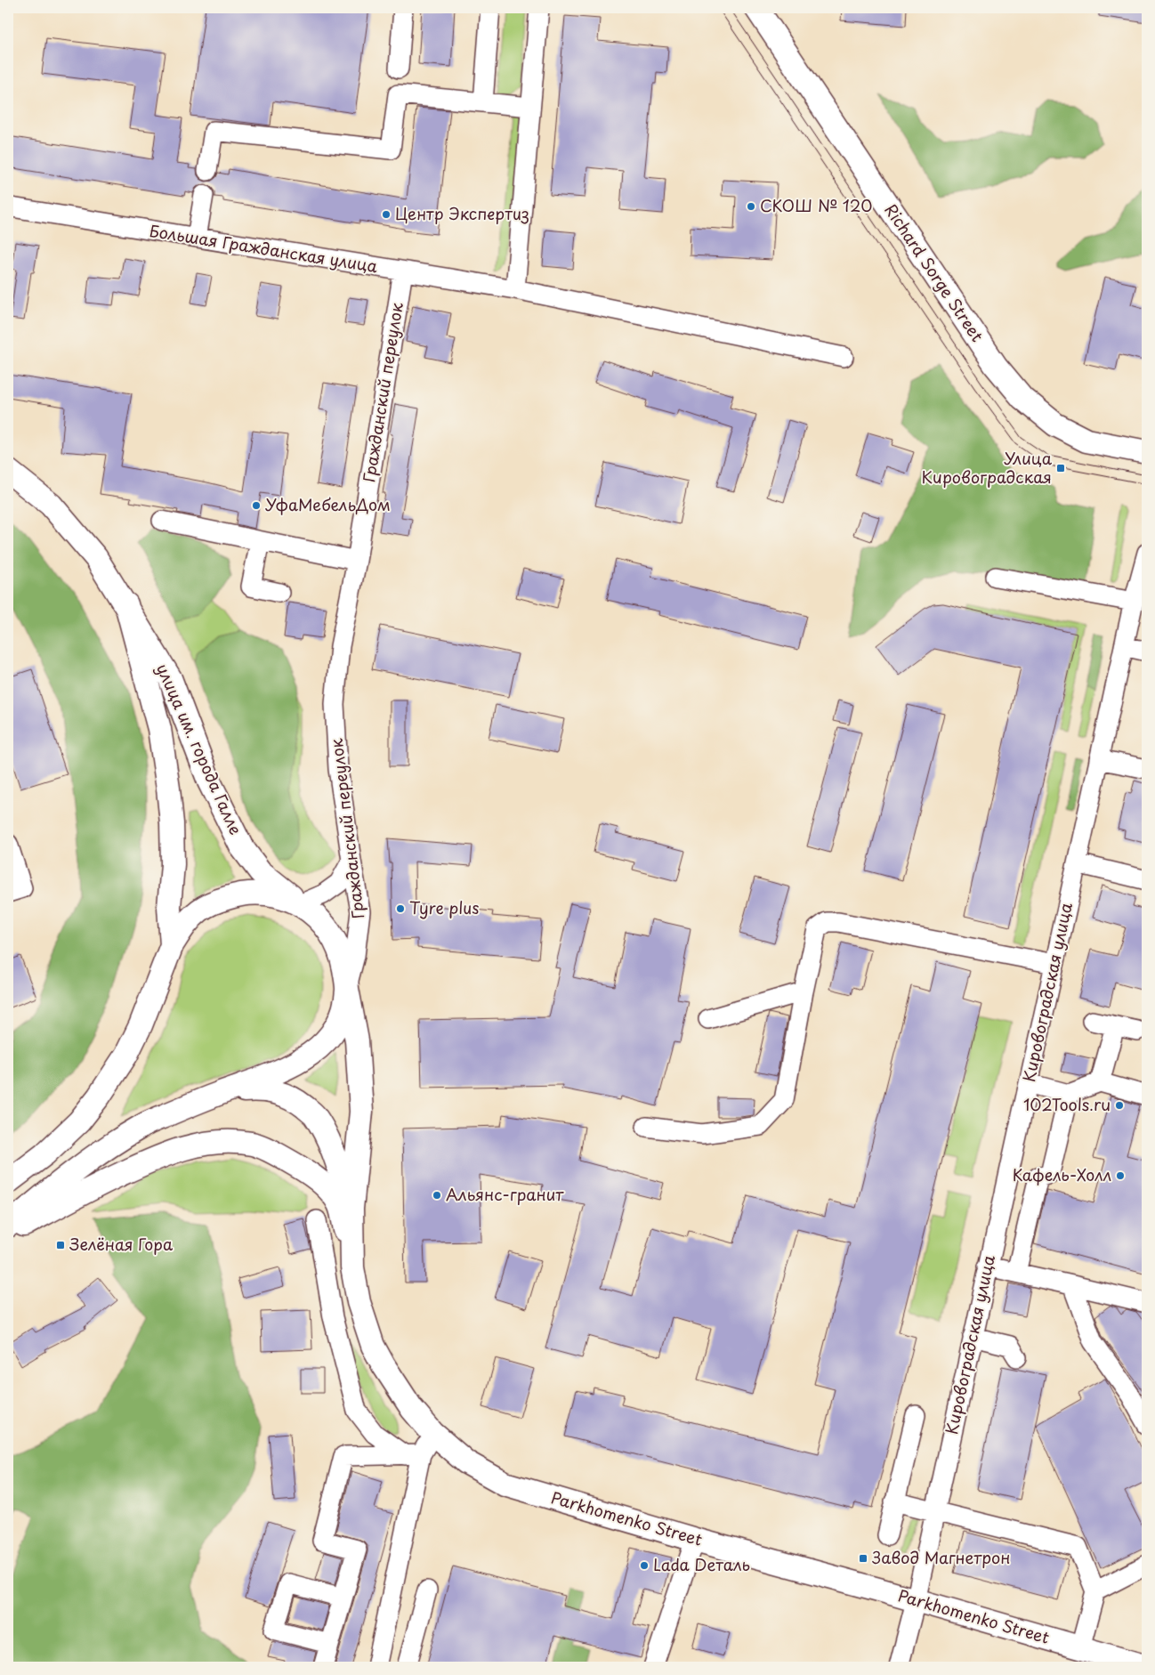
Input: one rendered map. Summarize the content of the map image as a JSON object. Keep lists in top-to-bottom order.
{
  "streets": {
    "main road": ["Richard Sorge Street", "улица им. города Галле", "Parkhomenko Street"],
    "street": ["Большая Гражданская улица", "Гражданский переулок", "Кировоградская улица"]
  },
  "crossings": [
    ["Большая Гражданская улица", "Гражданский переулок"],
    ["Гражданский переулок", "Parkhomenko Street"],
    ["улица им. города Галле", "Parkhomenko Street"],
    ["Кировоградская улица", "Parkhomenko Street"]
  ],
  "places": {
    "other": [
      "СКОШ № 120",
      "Центр Экспертиз",
      "УфаМебельДом",
      "Tyre plus",
      "102Tools.ru",
      "Кафель-Холл",
      "Альянс-гранит",
      "Lada Dеталь"
    ],
    "transit": ["Улица Кировоградская", "Зелёная Гора", "Завод Магнетрон"]
  }
}
